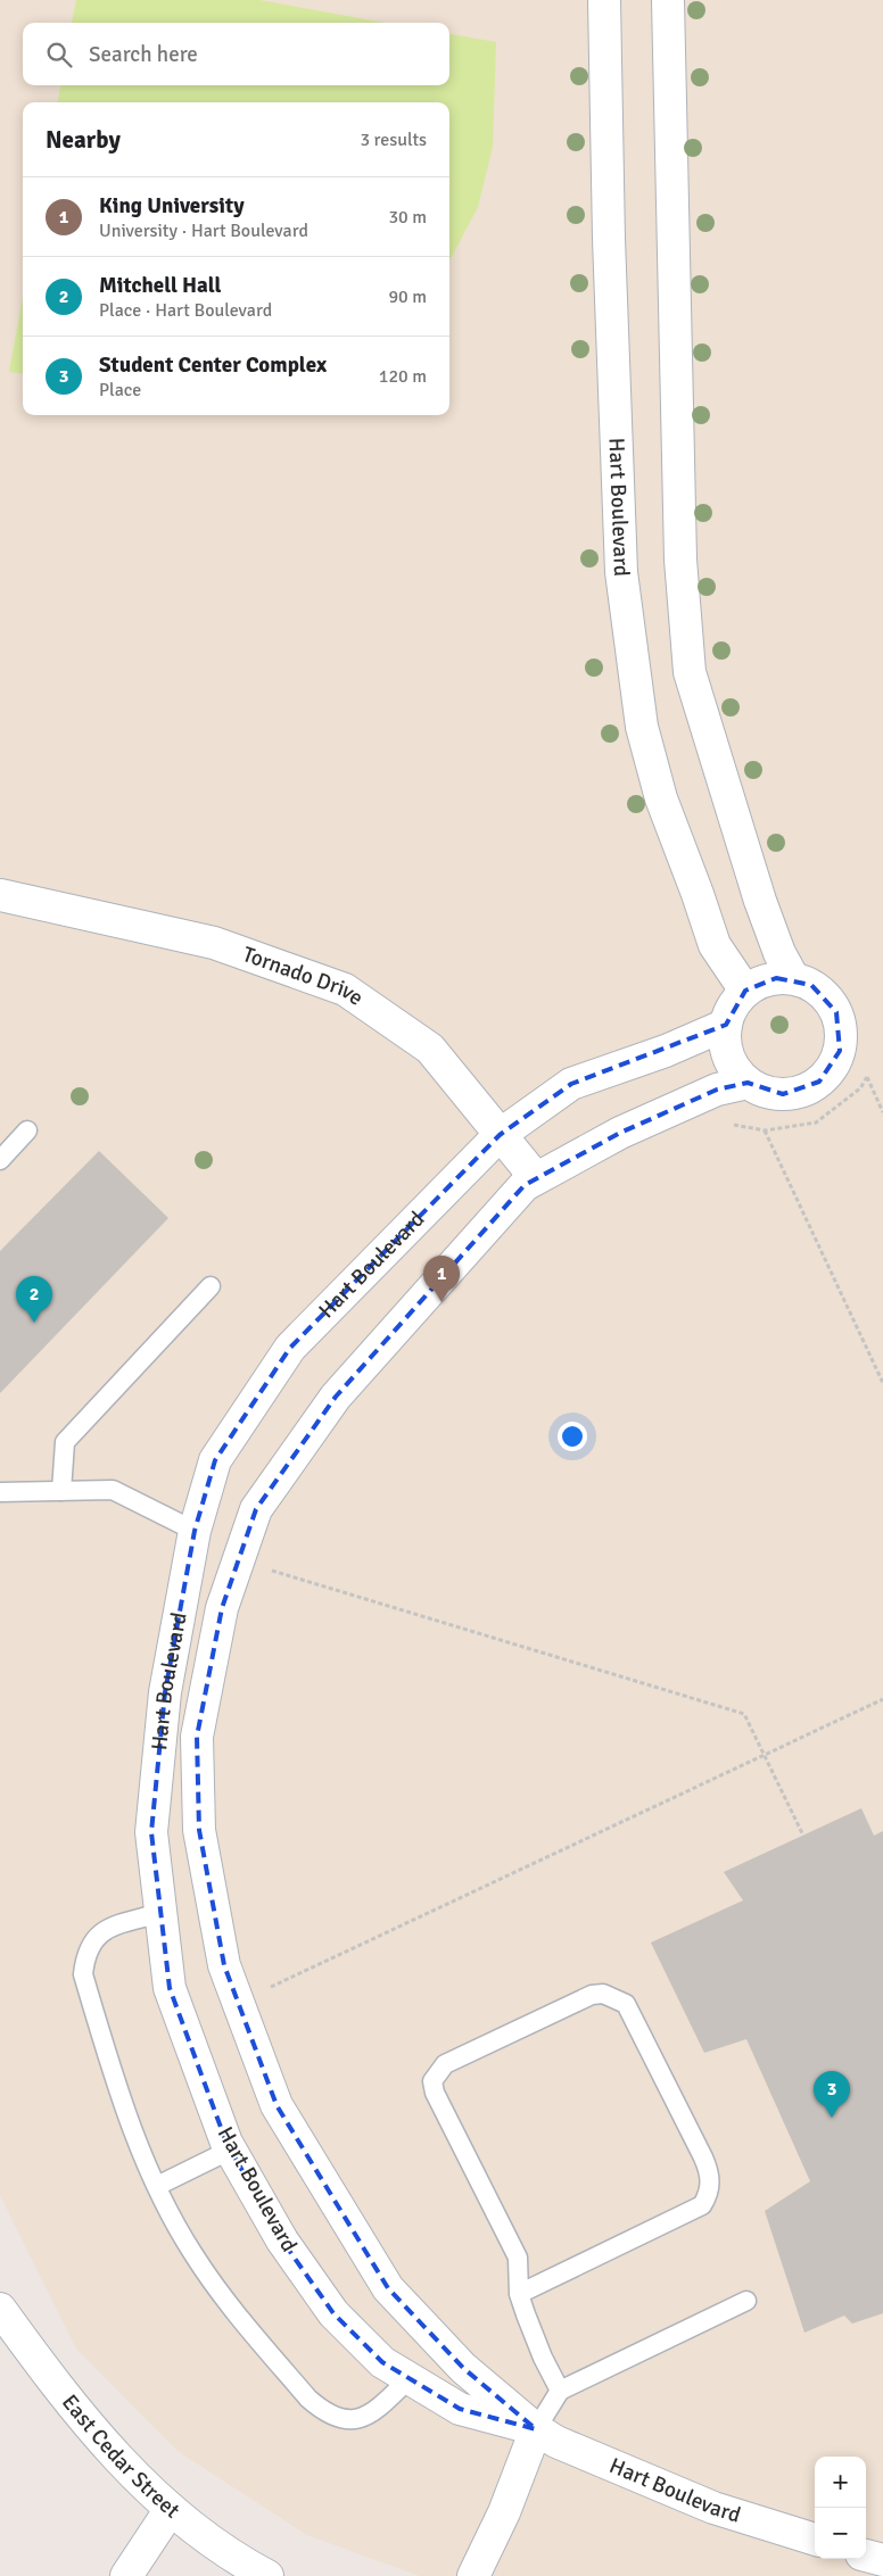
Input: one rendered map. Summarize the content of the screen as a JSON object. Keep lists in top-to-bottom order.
{
  "streets": {
    "street": ["Hart Boulevard", "Tornado Drive", "East Cedar Street"]
  },
  "crossings": [
    ["Hart Boulevard", "Tornado Drive"]
  ],
  "page": {
    "search": "Search here",
    "heading": ["Nearby", "3 results"],
    "list": [
      {
        "mark": "1",
        "name": "King University",
        "note": "University · Hart Boulevard",
        "value": "30 m"
      },
      {
        "mark": "2",
        "name": "Mitchell Hall",
        "note": "Place · Hart Boulevard",
        "value": "90 m"
      },
      {
        "mark": "3",
        "name": "Student Center Complex",
        "note": "Place",
        "value": "120 m"
      }
    ],
    "pins": ["1", "2", "3"],
    "map_buttons": ["+", "−"]
  }
}
